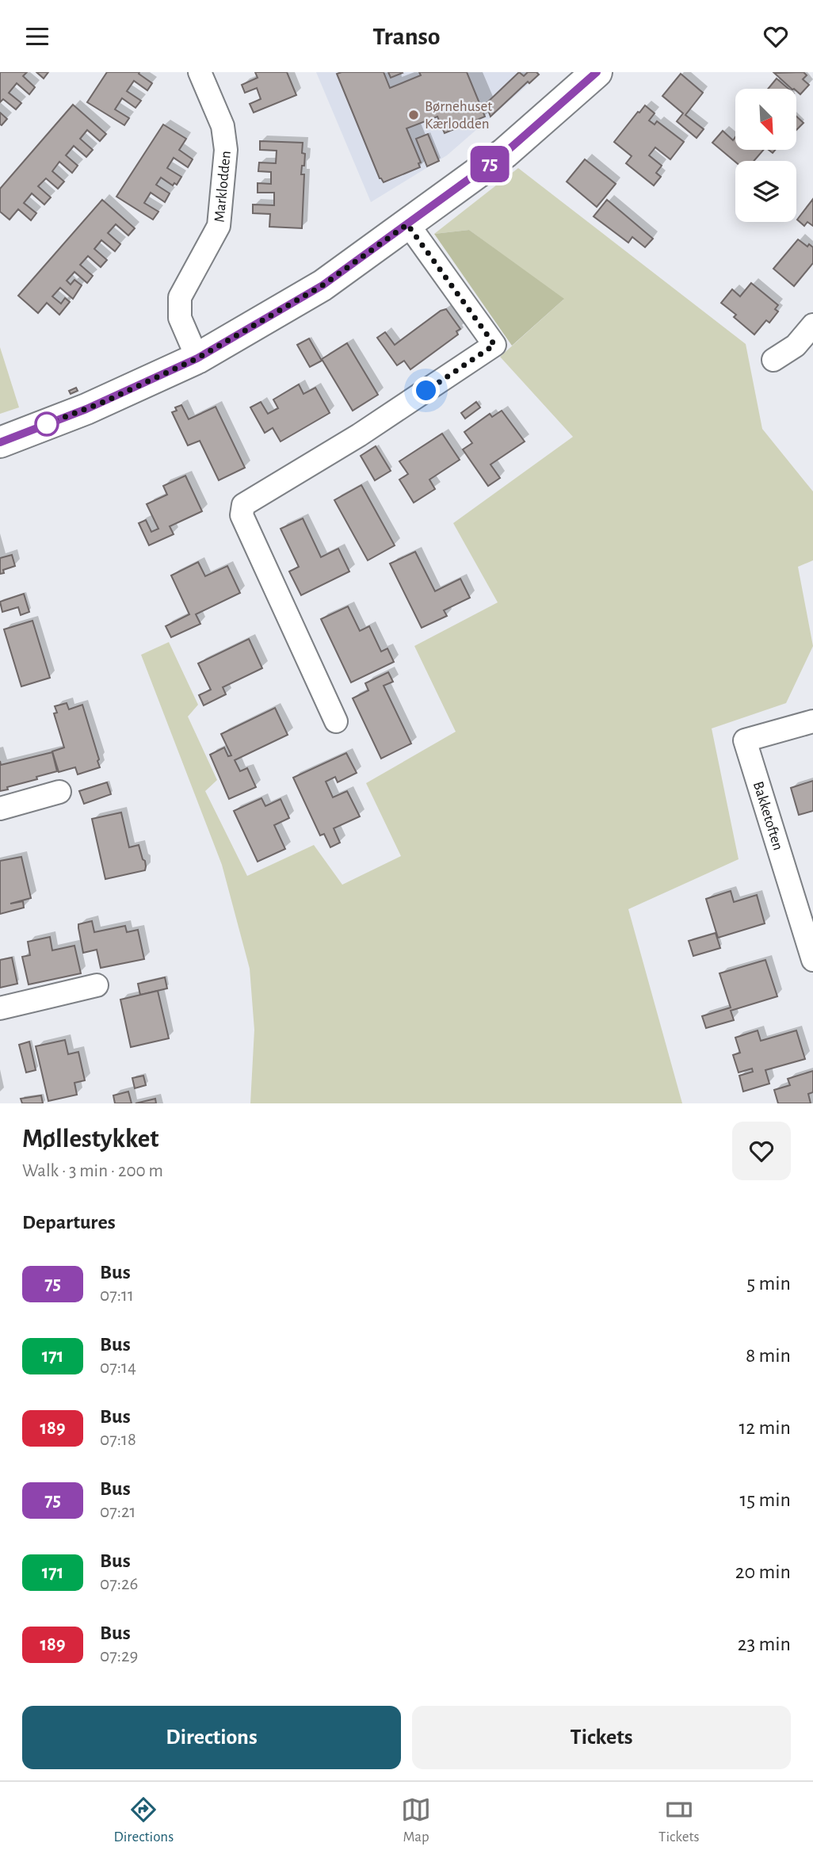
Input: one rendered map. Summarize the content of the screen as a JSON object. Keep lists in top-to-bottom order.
{
  "streets": {
    "street": ["Marklodden", "Bakketoften"]
  },
  "places": ["Børnehuset Kærlodden"],
  "lines": ["bus line 75"],
  "north": "bottom right",
  "page": {
    "header": "Transo",
    "on_map": "75",
    "heading": [
      ["Møllestykket", "Walk · 3 min · 200 m"],
      "Departures"
    ],
    "list": [
      {
        "mark": "75",
        "name": "Bus",
        "note": "07:11",
        "value": "5 min"
      },
      {
        "mark": "171",
        "name": "Bus",
        "note": "07:14",
        "value": "8 min"
      },
      {
        "mark": "189",
        "name": "Bus",
        "note": "07:18",
        "value": "12 min"
      },
      {
        "mark": "75",
        "name": "Bus",
        "note": "07:21",
        "value": "15 min"
      },
      {
        "mark": "171",
        "name": "Bus",
        "note": "07:26",
        "value": "20 min"
      },
      {
        "mark": "189",
        "name": "Bus",
        "note": "07:29",
        "value": "23 min"
      }
    ],
    "buttons": ["Directions", "Tickets"],
    "tabs": ["Directions", "Map", "Tickets"]
  }
}
